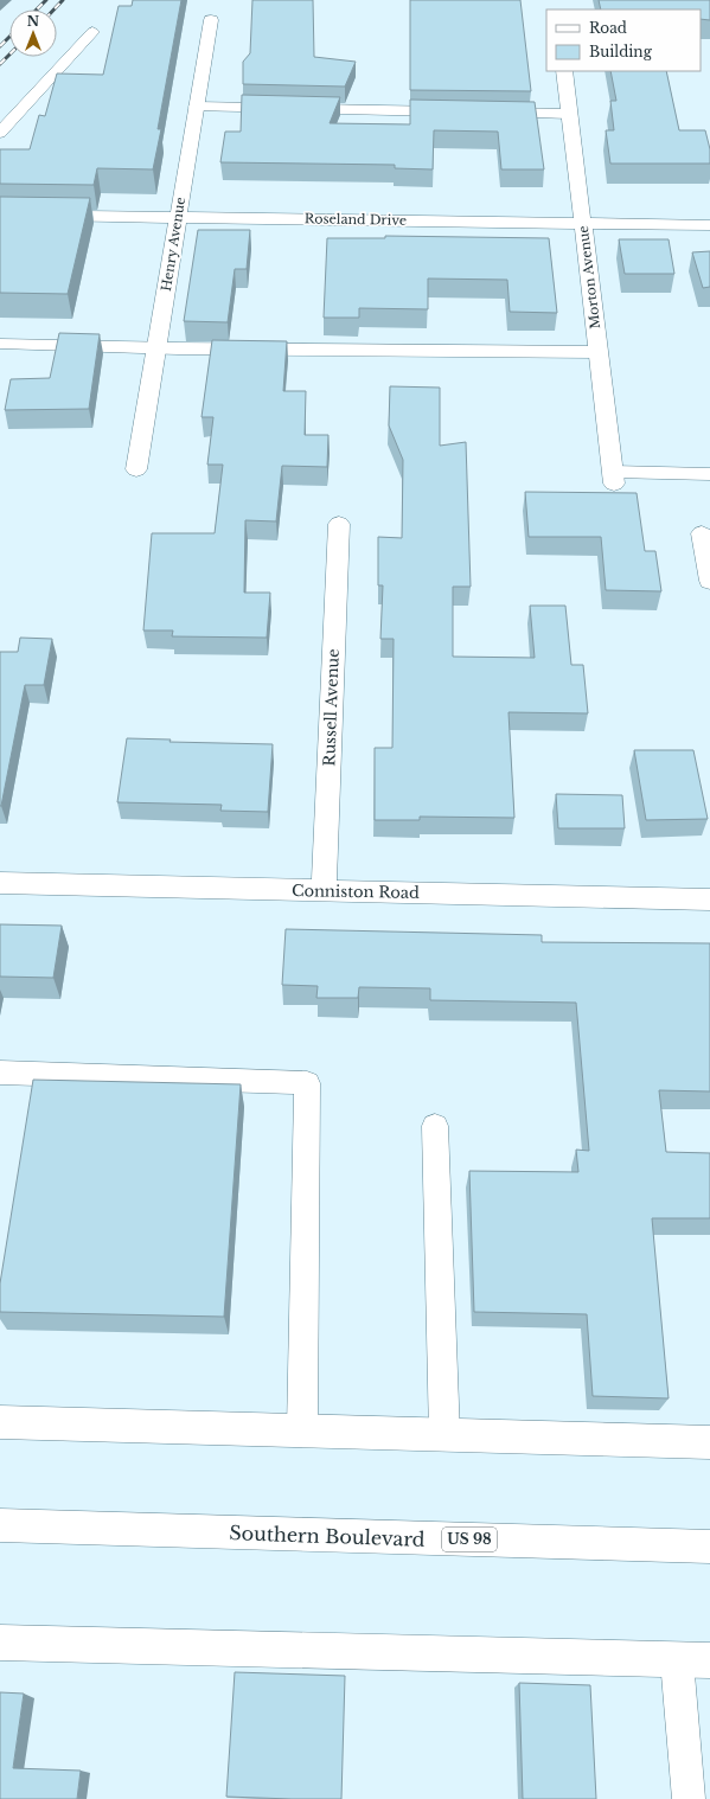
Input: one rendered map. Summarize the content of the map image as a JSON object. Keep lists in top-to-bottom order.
{
  "streets": {
    "street": [
      "Roseland Drive",
      "Henry Avenue",
      "Morton Avenue",
      "Russell Avenue",
      "Conniston Road",
      "Southern Boulevard",
      "US 98"
    ]
  },
  "crossings": [
    ["Roseland Drive", "Henry Avenue"],
    ["Roseland Drive", "Morton Avenue"],
    ["Russell Avenue", "Conniston Road"]
  ],
  "legend": ["Road", "Building"],
  "north": "top"
}
